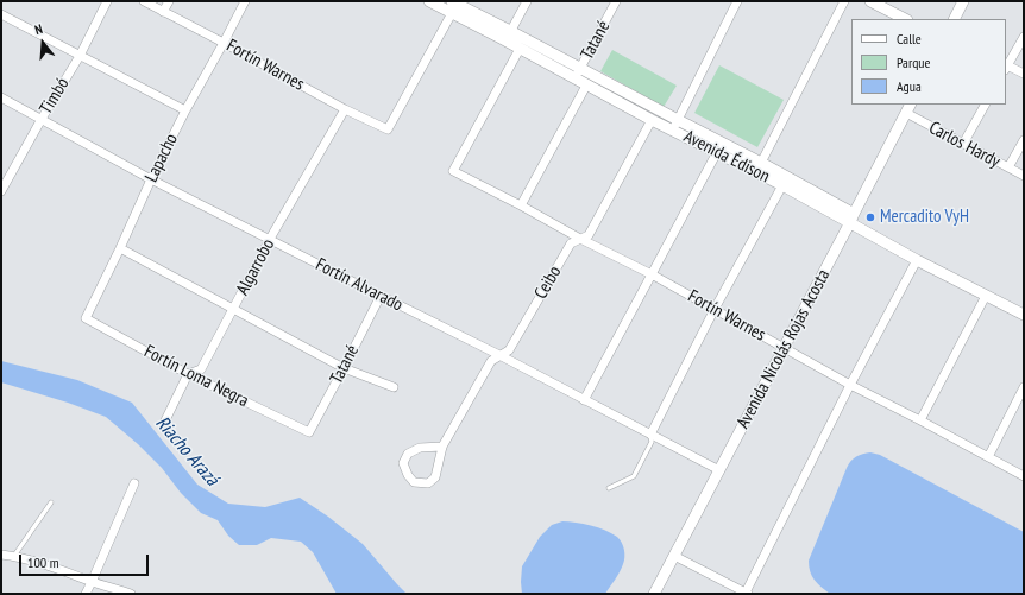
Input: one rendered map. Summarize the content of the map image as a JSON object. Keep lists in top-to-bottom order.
{
  "streets": {
    "main road": ["Avenida Édison", "Avenida Nicolás Rojas Acosta"],
    "street": [
      "Tatané",
      "Fortín Warnes",
      "Timbó",
      "Carlos Hardy",
      "Lapacho",
      "Algarrobo",
      "Ceibo",
      "Fortín Alvarado",
      "Fortín Loma Negra"
    ]
  },
  "crossings": [
    ["Tatané", "Avenida Édison"],
    ["Tatané", "Fortín Alvarado"],
    ["Tatané", "Fortín Loma Negra"],
    ["Fortín Warnes", "Avenida Édison"],
    ["Fortín Warnes", "Lapacho"],
    ["Fortín Warnes", "Algarrobo"],
    ["Fortín Warnes", "Ceibo"],
    ["Fortín Warnes", "Avenida Nicolás Rojas Acosta"],
    ["Timbó", "Fortín Alvarado"],
    ["Carlos Hardy", "Avenida Nicolás Rojas Acosta"],
    ["Avenida Édison", "Ceibo"],
    ["Avenida Édison", "Avenida Nicolás Rojas Acosta"],
    ["Lapacho", "Fortín Alvarado"],
    ["Lapacho", "Fortín Loma Negra"],
    ["Algarrobo", "Fortín Alvarado"],
    ["Algarrobo", "Fortín Loma Negra"],
    ["Ceibo", "Fortín Alvarado"],
    ["Fortín Alvarado", "Avenida Nicolás Rojas Acosta"]
  ],
  "water": ["Riacho Arazá"],
  "places": ["Mercadito VyH"],
  "legend": ["Calle", "Parque", "Agua"],
  "scale_bar": "100 m",
  "north": "top"
}
